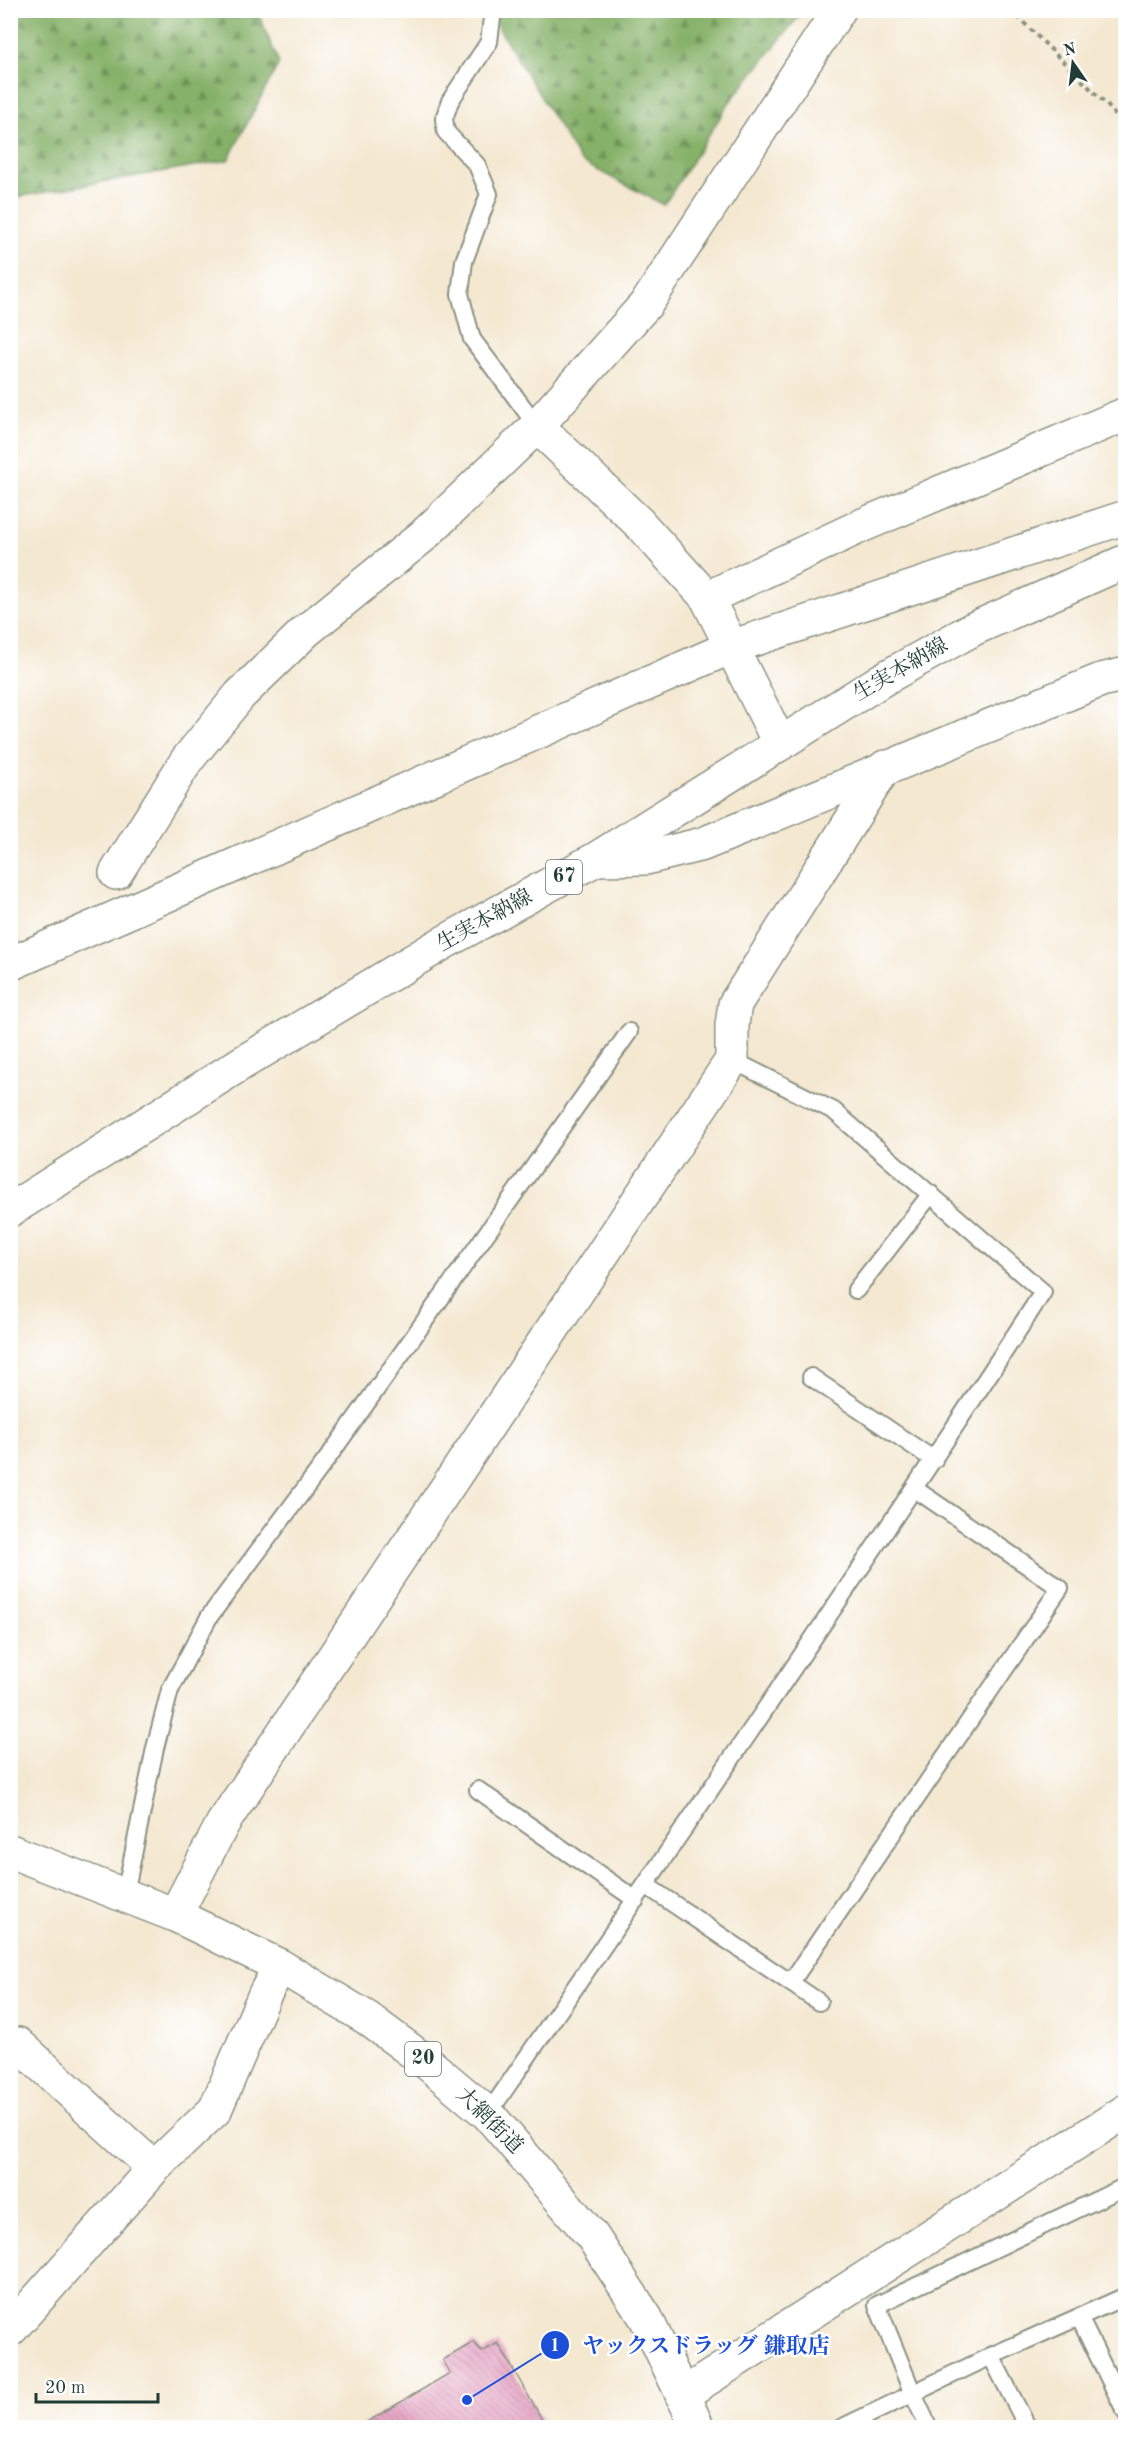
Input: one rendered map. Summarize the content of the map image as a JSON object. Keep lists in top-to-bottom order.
{
  "streets": {
    "street": [
      "生実本納線",
      "67",
      "20",
      "大網街道"
    ]
  },
  "places": ["ヤックスドラッグ 鎌取店"],
  "scale_bar": "20 m",
  "north": "top"
}
